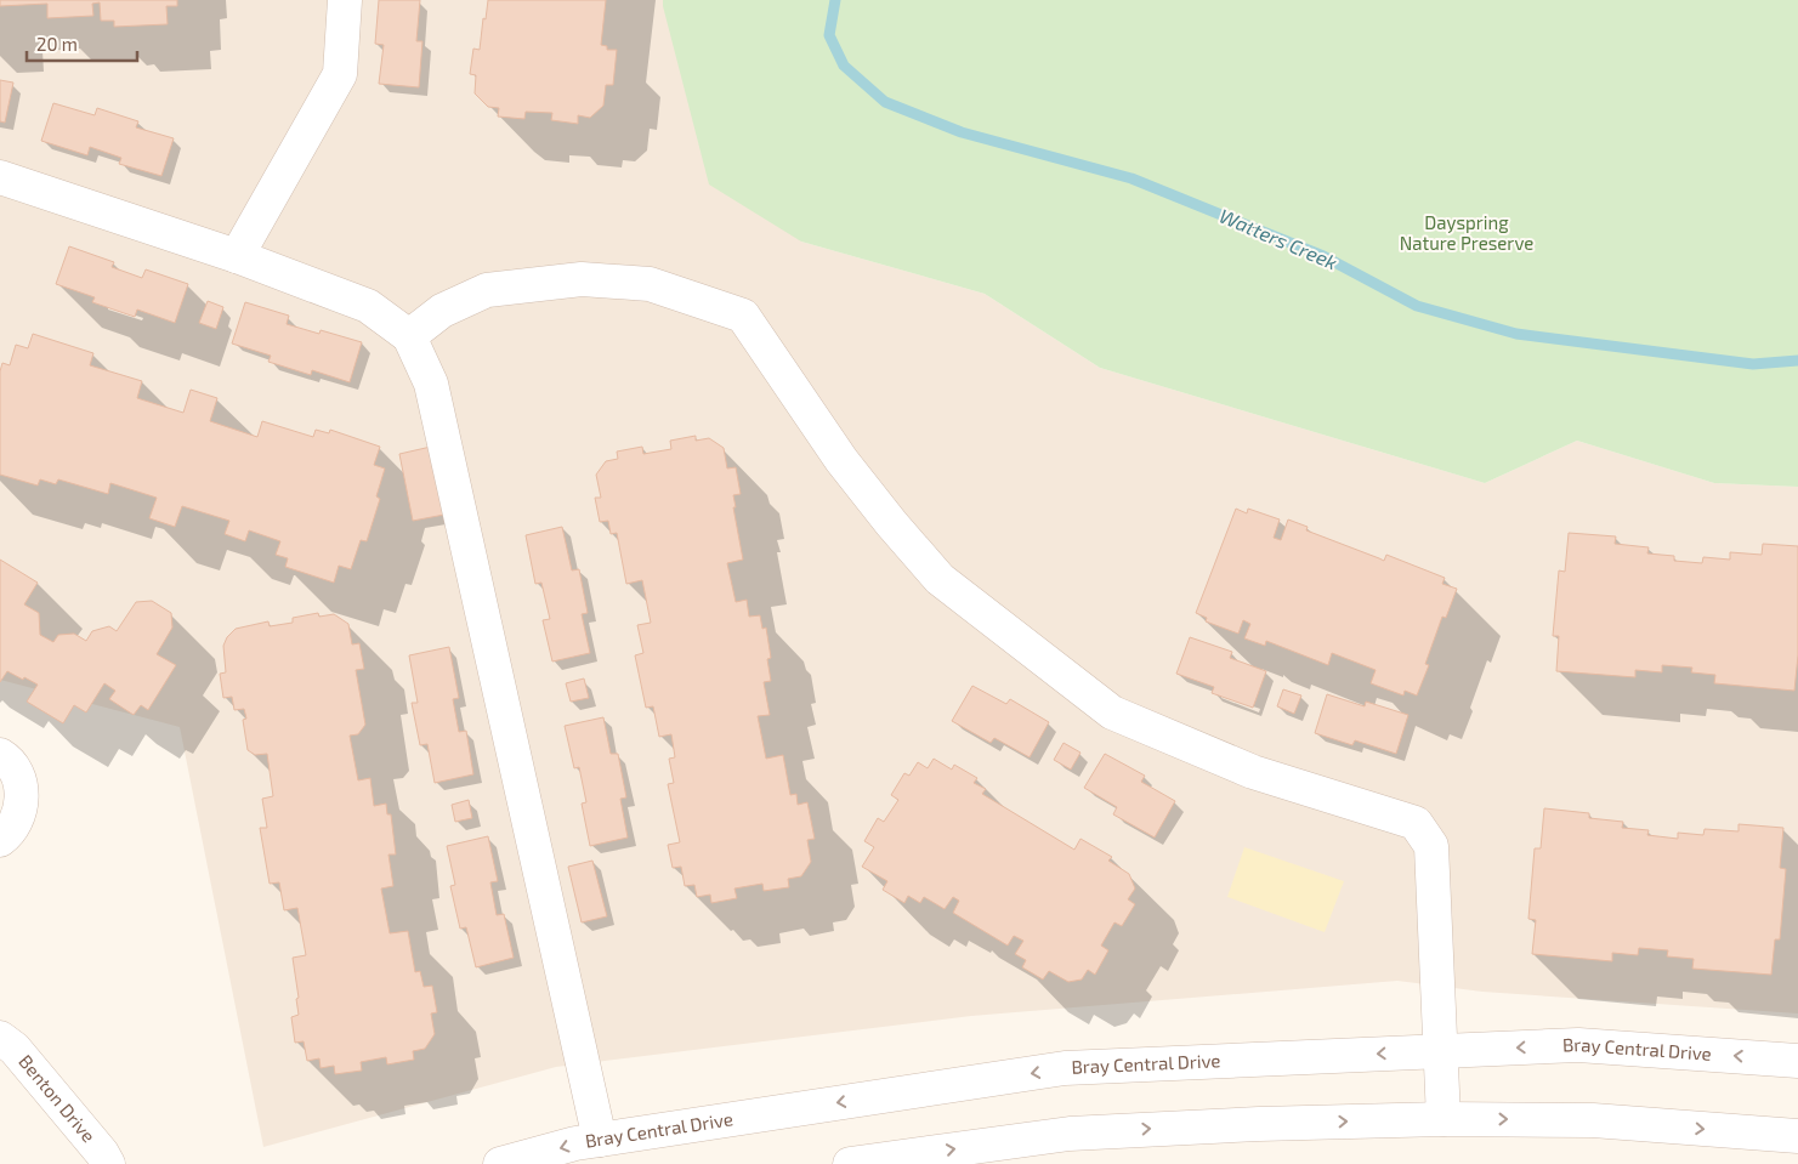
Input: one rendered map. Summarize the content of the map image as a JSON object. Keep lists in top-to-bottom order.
{
  "streets": {
    "street": ["Bray Central Drive", "Benton Drive"]
  },
  "water": ["Watters Creek"],
  "parks": ["Dayspring Nature Preserve"],
  "scale_bar": "20 m"
}
